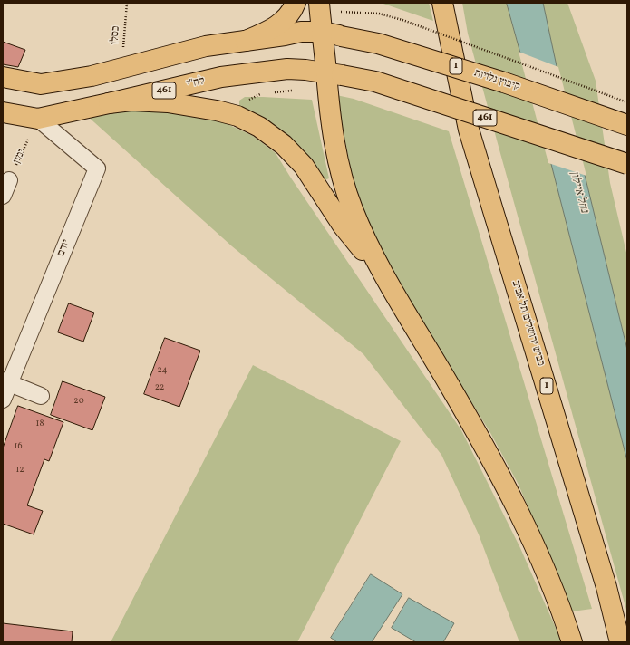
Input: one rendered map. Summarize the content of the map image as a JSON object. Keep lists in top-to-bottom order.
{
  "streets": {
    "main road": [
      "1",
      "קיבוץ גלויות",
      "לח\"י",
      "461",
      "כביש ירושלים תל אביב"
    ],
    "street": ["יורם"],
    "path": ["כסלו", "ימין"]
  },
  "crossings": [
    ["לח\"י", "461"],
    ["לח\"י", "ימין"],
    ["לח\"י", "יורם"],
    ["ימין", "יורם"]
  ],
  "water": ["נחל איילון"],
  "house_numbers": [
    "24",
    "22",
    "20",
    "18",
    "16",
    "12"
  ]
}
